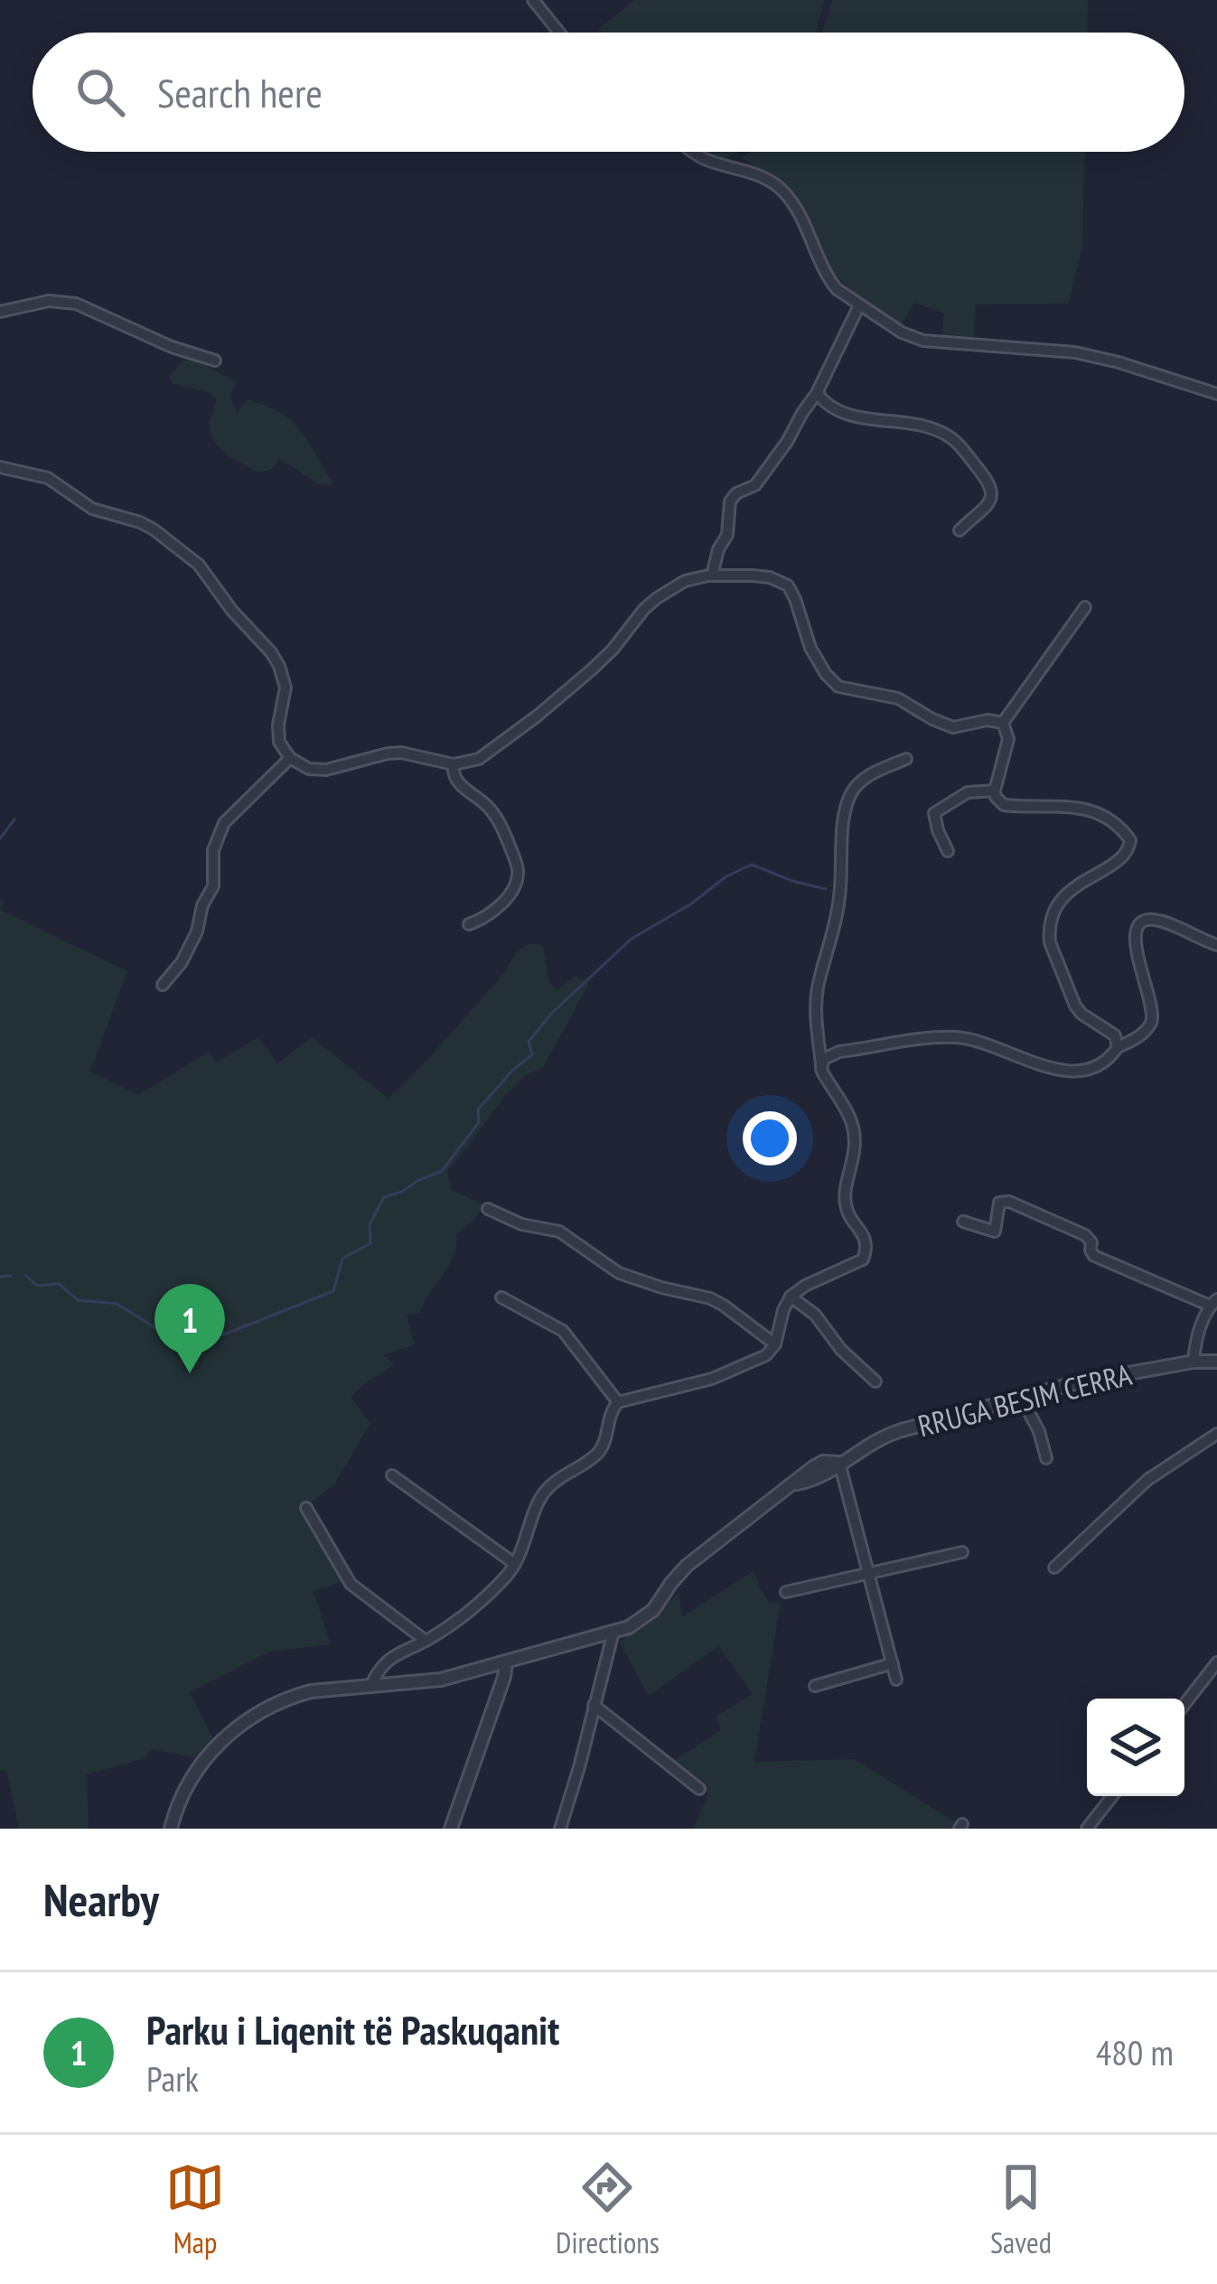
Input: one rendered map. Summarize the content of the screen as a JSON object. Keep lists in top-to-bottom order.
{
  "streets": {
    "street": ["RRUGA BESIM CERRA"]
  },
  "page": {
    "search": "Search here",
    "pins": "1",
    "heading": "Nearby",
    "list": [
      {
        "mark": "1",
        "name": "Parku i Liqenit të Paskuqanit",
        "note": "Park",
        "value": "480 m"
      }
    ],
    "nav": ["Map", "Directions", "Saved"]
  }
}
